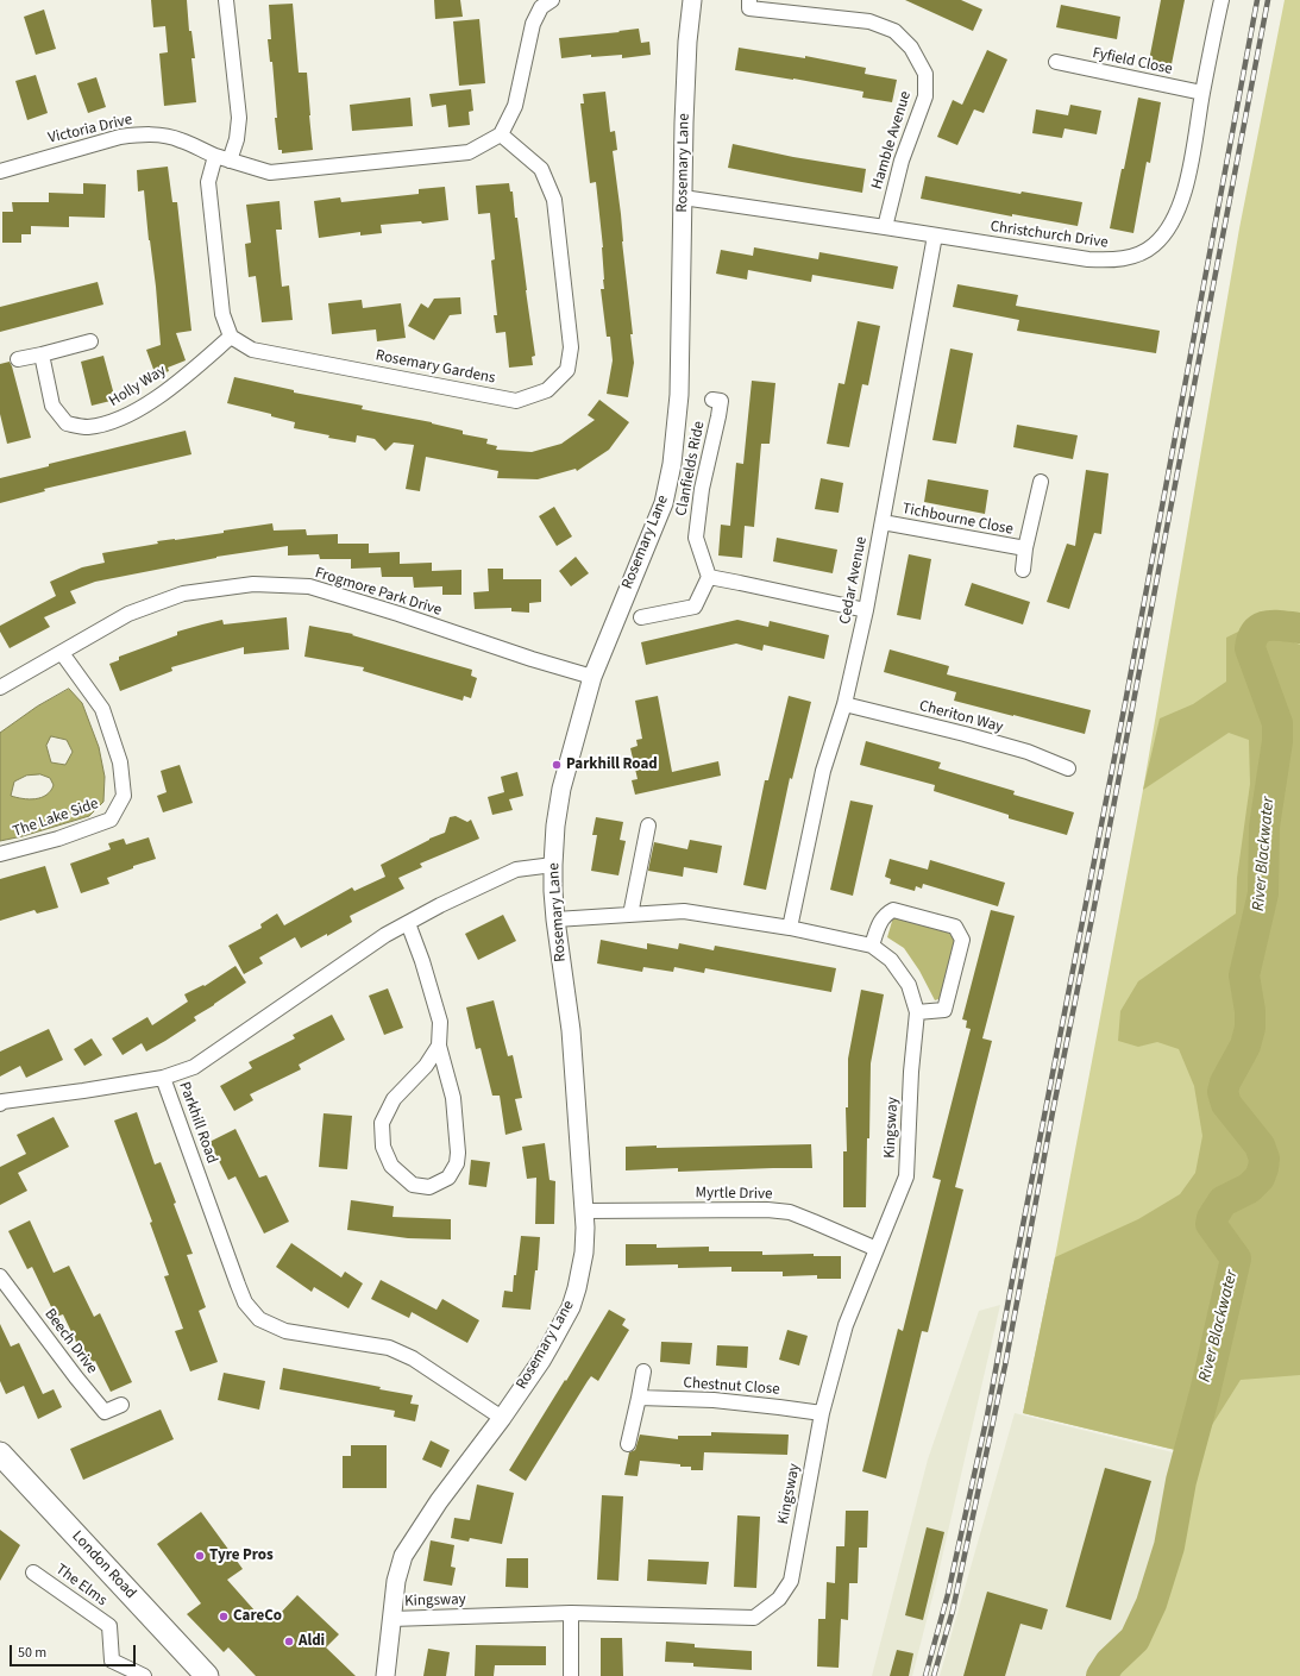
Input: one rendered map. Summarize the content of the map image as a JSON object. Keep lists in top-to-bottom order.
{
  "streets": {
    "main road": ["London Road"],
    "street": [
      "Fyfield Close",
      "Victoria Drive",
      "Hamble Avenue",
      "Rosemary Lane",
      "Christchurch Drive",
      "Rosemary Gardens",
      "Holly Way",
      "Clanfields Ride",
      "Tichbourne Close",
      "Cedar Avenue",
      "Frogmore Park Drive",
      "Cheriton Way",
      "The Lake Side",
      "Parkhill Road",
      "Kingsway",
      "Myrtle Drive",
      "Beech Drive",
      "Chestnut Close",
      "The Elms"
    ]
  },
  "crossings": [
    ["Fyfield Close", "Christchurch Drive"],
    ["Hamble Avenue", "Christchurch Drive"],
    ["Rosemary Lane", "Christchurch Drive"],
    ["Rosemary Lane", "Frogmore Park Drive"],
    ["Rosemary Lane", "Parkhill Road"],
    ["Rosemary Lane", "Kingsway"],
    ["Rosemary Lane", "Myrtle Drive"],
    ["Christchurch Drive", "Cedar Avenue"],
    ["Rosemary Gardens", "Holly Way"],
    ["Tichbourne Close", "Cedar Avenue"],
    ["Cedar Avenue", "Cheriton Way"],
    ["Cedar Avenue", "Kingsway"],
    ["Frogmore Park Drive", "The Lake Side"],
    ["Kingsway", "Myrtle Drive"],
    ["Kingsway", "Chestnut Close"]
  ],
  "water": ["River Blackwater"],
  "places": [
    "Parkhill Road",
    "Tyre Pros",
    "CareCo",
    "Aldi"
  ],
  "scale_bar": "50 m"
}
